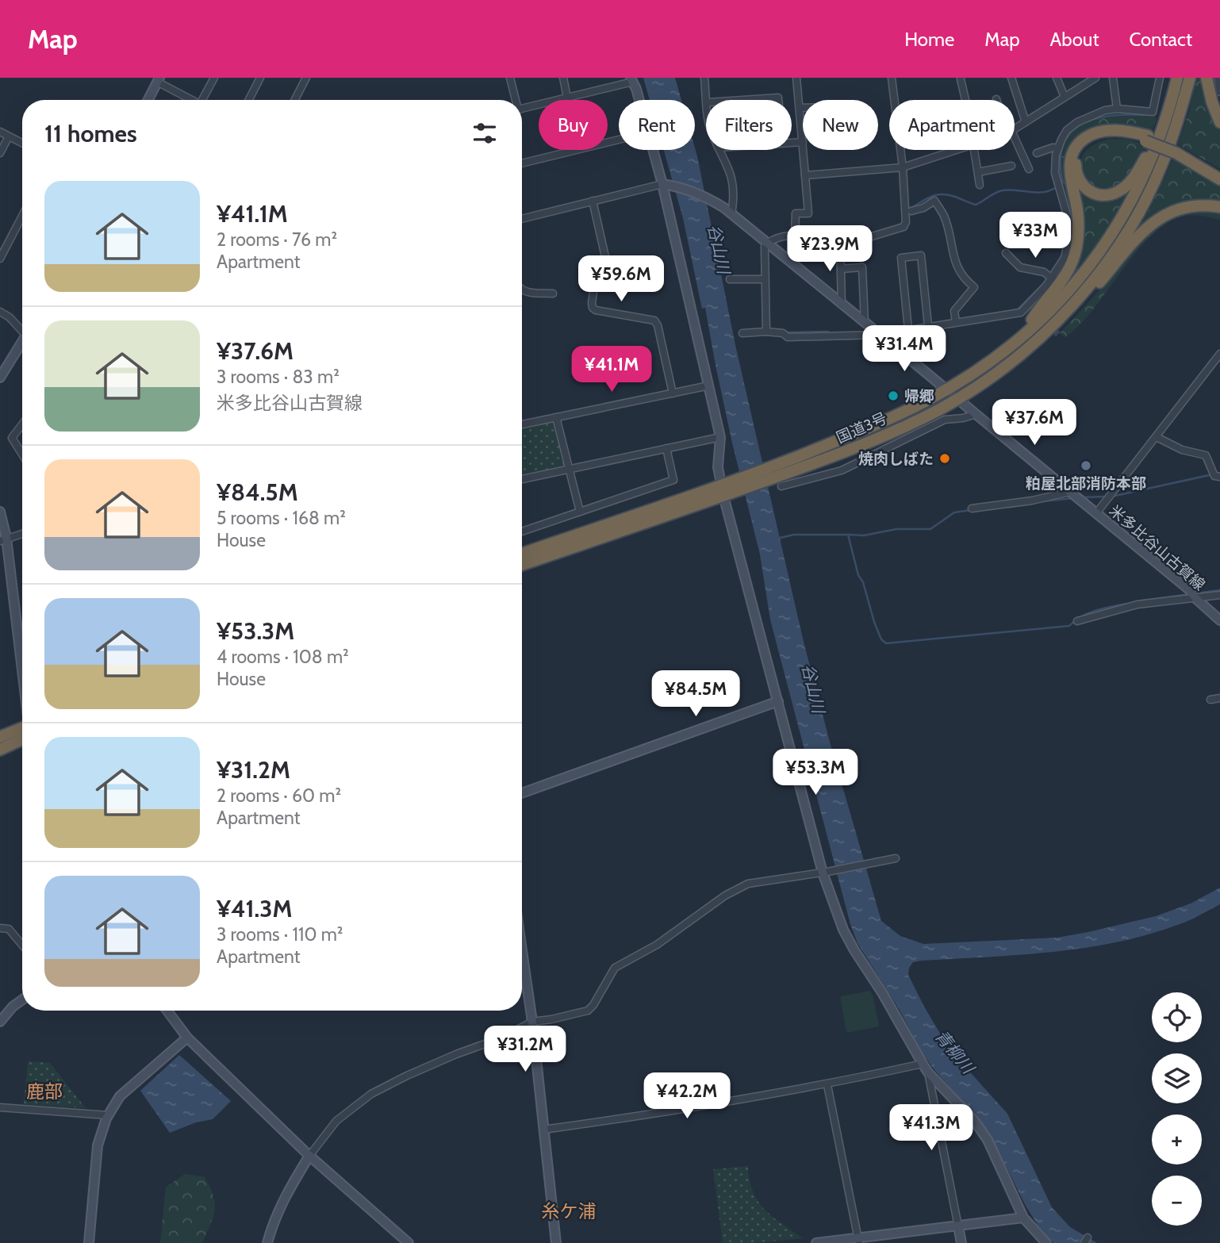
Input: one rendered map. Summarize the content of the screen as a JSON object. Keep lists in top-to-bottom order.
{
  "streets": {
    "highway": ["国道3号"],
    "street": ["米多比谷山古賀線"]
  },
  "crossings": [
    ["国道3号", "米多比谷山古賀線"]
  ],
  "districts": ["鹿部", "糸ケ浦"],
  "water": ["谷山川", "青柳川"],
  "places": ["帰郷", "焼肉しばた", "粕屋北部消防本部"],
  "page": {
    "header": "Map",
    "nav": [
      "Home",
      "Map",
      "About",
      "Contact"
    ],
    "chip": [
      "Buy",
      "Rent",
      "Filters",
      "New",
      "Apartment"
    ],
    "heading": "11 homes",
    "list": [
      {
        "name": "¥41.1M",
        "note": "2 rooms · 76 m² · Apartment"
      },
      {
        "name": "¥37.6M",
        "note": "3 rooms · 83 m² · 米多比谷山古賀線"
      },
      {
        "name": "¥84.5M",
        "note": "5 rooms · 168 m² · House"
      },
      {
        "name": "¥53.3M",
        "note": "4 rooms · 108 m² · House"
      },
      {
        "name": "¥31.2M",
        "note": "2 rooms · 60 m² · Apartment"
      },
      {
        "name": "¥41.3M",
        "note": "3 rooms · 110 m² · Apartment"
      }
    ],
    "price": [
      "¥33M",
      "¥23.9M",
      "¥59.6M",
      "¥31.4M",
      "¥41.1M",
      "¥37.6M",
      "¥84.5M",
      "¥53.3M",
      "¥31.2M",
      "¥42.2M",
      "¥41.3M"
    ],
    "map_buttons": ["+", "−"]
  }
}
